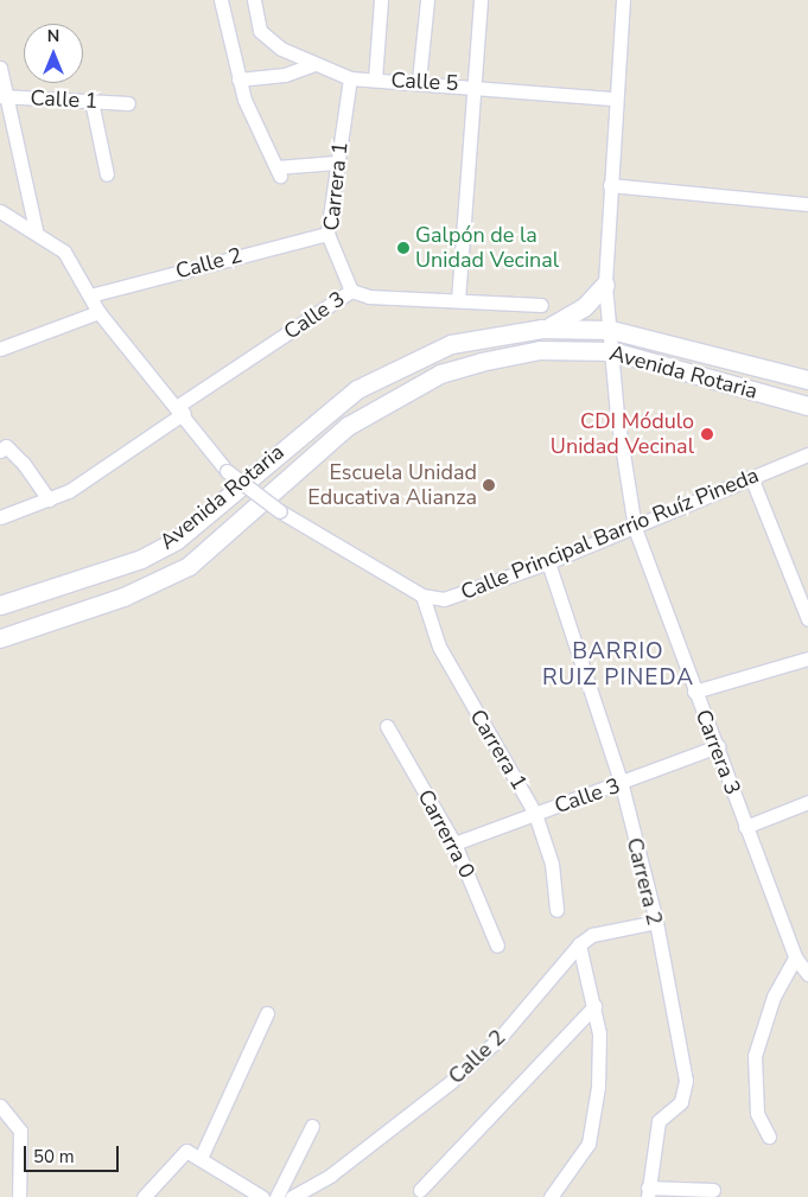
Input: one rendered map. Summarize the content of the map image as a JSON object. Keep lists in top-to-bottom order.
{
  "streets": {
    "main road": ["Avenida Rotaria"],
    "street": [
      "Calle 5",
      "Calle 1",
      "Carrera 1",
      "Calle 2",
      "Calle 3",
      "Calle Principal Barrio Ruíz Pineda",
      "Carrera 3",
      "Carrerra 0",
      "Carrera 2"
    ]
  },
  "crossings": [
    ["Calle 5", "Carrera 1"],
    ["Calle 5", "Carrera 3"],
    ["Carrera 1", "Calle 2"],
    ["Carrera 1", "Calle 3"],
    ["Carrera 1", "Calle Principal Barrio Ruíz Pineda"],
    ["Calle 2", "Calle Principal Barrio Ruíz Pineda"],
    ["Calle 2", "Carrera 2"],
    ["Calle 3", "Calle Principal Barrio Ruíz Pineda"],
    ["Calle 3", "Carrera 3"],
    ["Calle 3", "Carrerra 0"],
    ["Calle 3", "Carrera 2"],
    ["Avenida Rotaria", "Carrera 3"],
    ["Calle Principal Barrio Ruíz Pineda", "Carrera 3"],
    ["Calle Principal Barrio Ruíz Pineda", "Carrera 2"]
  ],
  "districts": ["BARRIO RUIZ PINEDA"],
  "places": ["Galpón de la Unidad Vecinal", "CDI Módulo Unidad Vecinal", "Escuela Unidad Educativa Alianza"],
  "scale_bar": "50 m",
  "north": "top"
}
